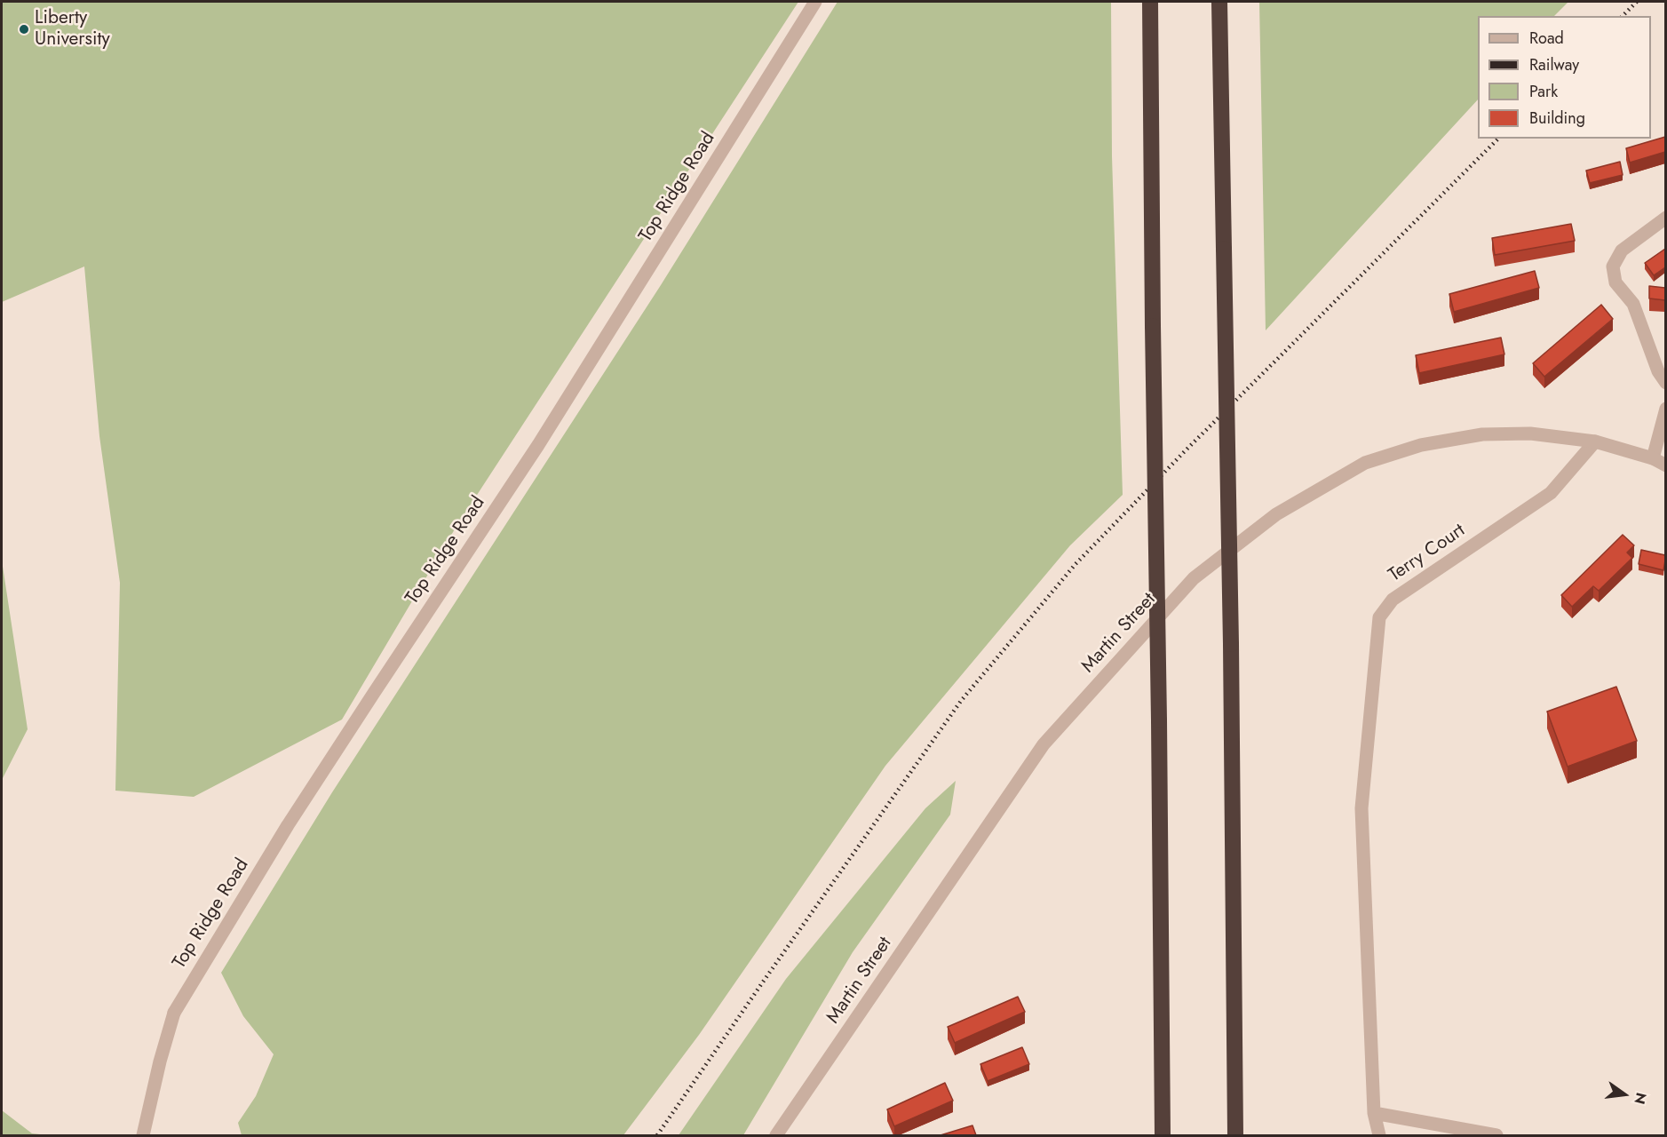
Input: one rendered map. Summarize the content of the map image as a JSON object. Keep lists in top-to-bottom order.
{
  "streets": {
    "street": ["Top Ridge Road", "Terry Court", "Martin Street"]
  },
  "crossings": [
    ["Terry Court", "Martin Street"]
  ],
  "places": ["Liberty University"],
  "legend": [
    "Road",
    "Railway",
    "Park",
    "Building"
  ],
  "north": "right"
}
